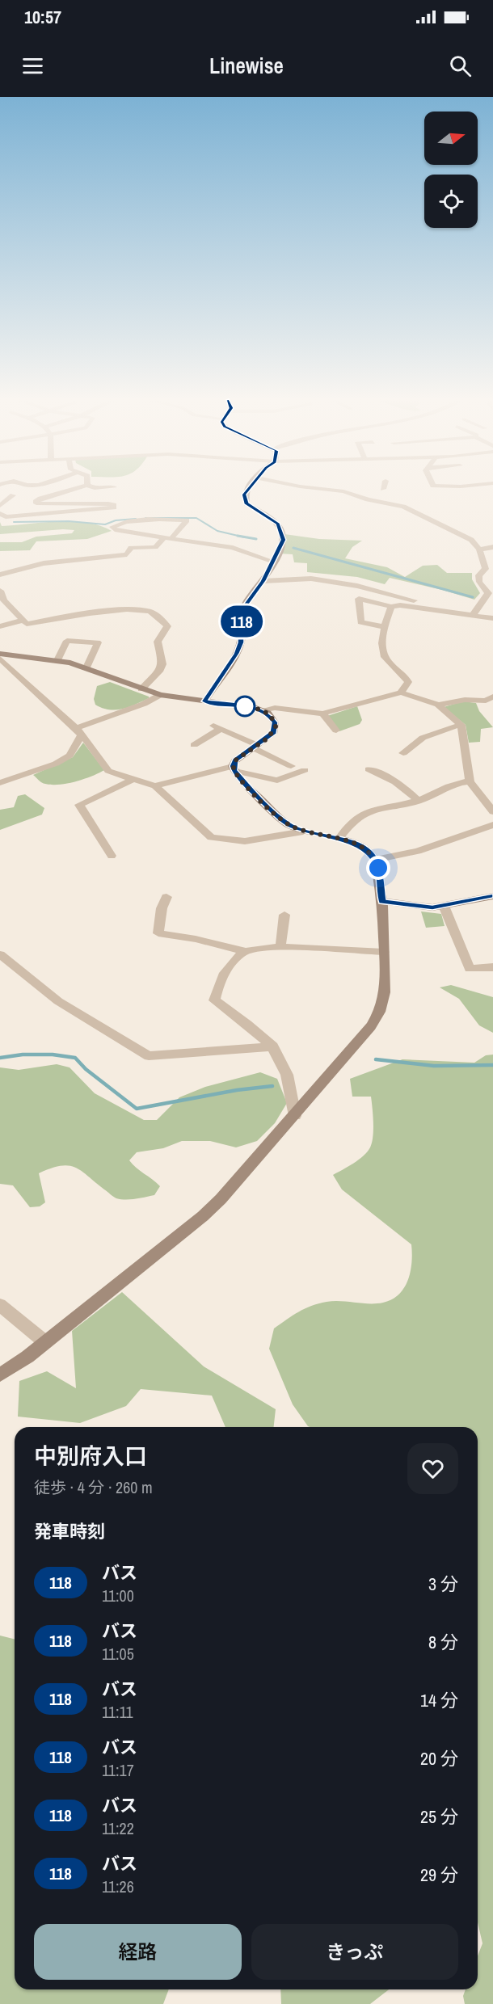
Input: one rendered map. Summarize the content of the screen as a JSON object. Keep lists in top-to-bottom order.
{
  "lines": ["bus line 118"],
  "north": "right",
  "page": {
    "status": "10:57",
    "header": "Linewise",
    "on_map": "118",
    "heading": [
      ["中別府入口", "徒歩 · 4 分 · 260 m"],
      "発車時刻"
    ],
    "list": [
      {
        "mark": "118",
        "name": "バス",
        "note": "11:00",
        "value": "3 分"
      },
      {
        "mark": "118",
        "name": "バス",
        "note": "11:05",
        "value": "8 分"
      },
      {
        "mark": "118",
        "name": "バス",
        "note": "11:11",
        "value": "14 分"
      },
      {
        "mark": "118",
        "name": "バス",
        "note": "11:17",
        "value": "20 分"
      },
      {
        "mark": "118",
        "name": "バス",
        "note": "11:22",
        "value": "25 分"
      },
      {
        "mark": "118",
        "name": "バス",
        "note": "11:26",
        "value": "29 分"
      }
    ],
    "buttons": ["経路", "きっぷ"]
  }
}
